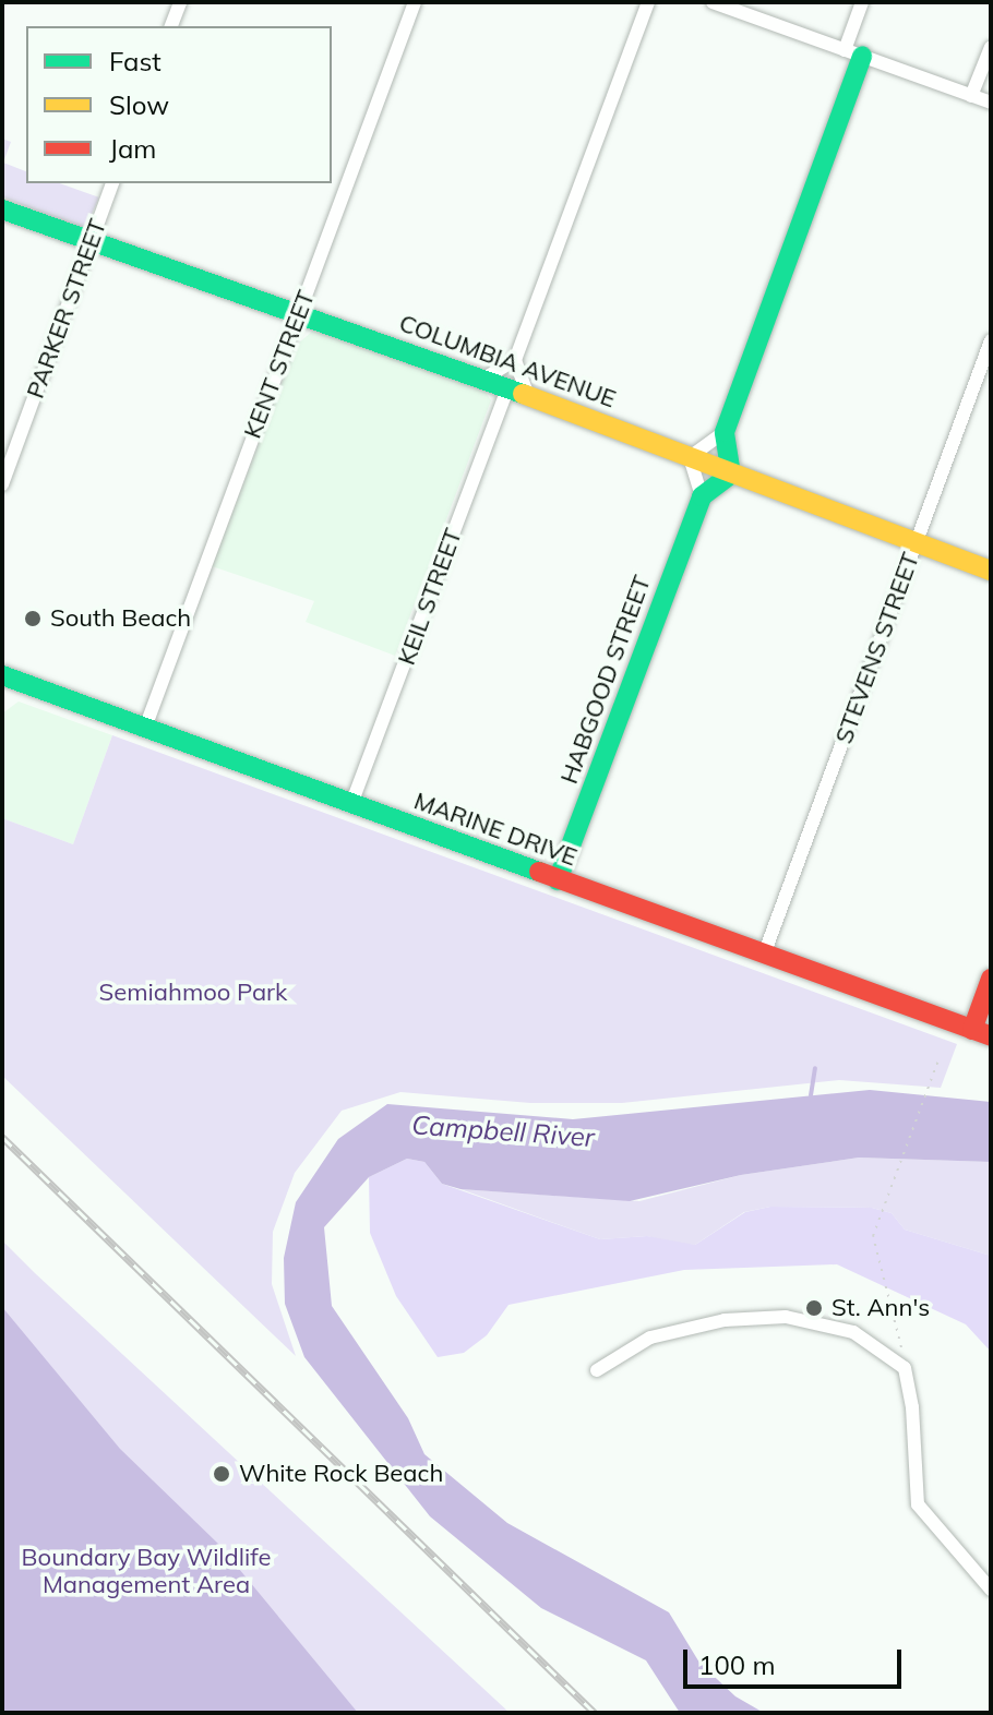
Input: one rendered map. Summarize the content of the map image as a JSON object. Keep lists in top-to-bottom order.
{
  "streets": {
    "street": [
      "PARKER STREET",
      "COLUMBIA AVENUE",
      "KENT STREET",
      "KEIL STREET",
      "STEVENS STREET",
      "HABGOOD STREET",
      "MARINE DRIVE"
    ]
  },
  "crossings": [
    ["PARKER STREET", "COLUMBIA AVENUE"],
    ["COLUMBIA AVENUE", "KENT STREET"],
    ["COLUMBIA AVENUE", "KEIL STREET"],
    ["COLUMBIA AVENUE", "STEVENS STREET"],
    ["KENT STREET", "MARINE DRIVE"],
    ["KEIL STREET", "MARINE DRIVE"],
    ["STEVENS STREET", "MARINE DRIVE"],
    ["HABGOOD STREET", "MARINE DRIVE"]
  ],
  "water": ["Campbell River"],
  "parks": ["Semiahmoo Park", "Boundary Bay Wildlife Management Area"],
  "places": ["South Beach", "St. Ann's", "White Rock Beach"],
  "legend": ["Fast", "Slow", "Jam"],
  "scale_bar": "100 m"
}
